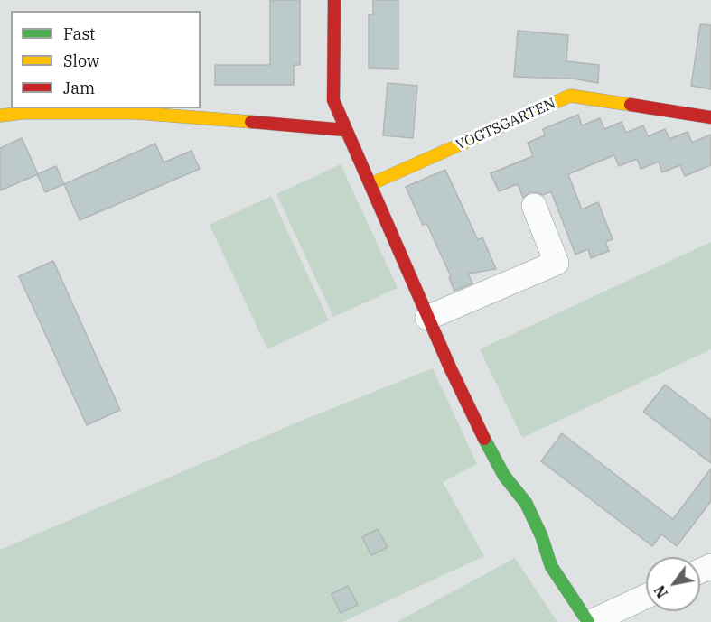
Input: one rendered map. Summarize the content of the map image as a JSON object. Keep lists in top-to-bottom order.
{
  "streets": {
    "street": ["VOGTSGARTEN"]
  },
  "legend": ["Fast", "Slow", "Jam"],
  "north": "bottom left"
}
